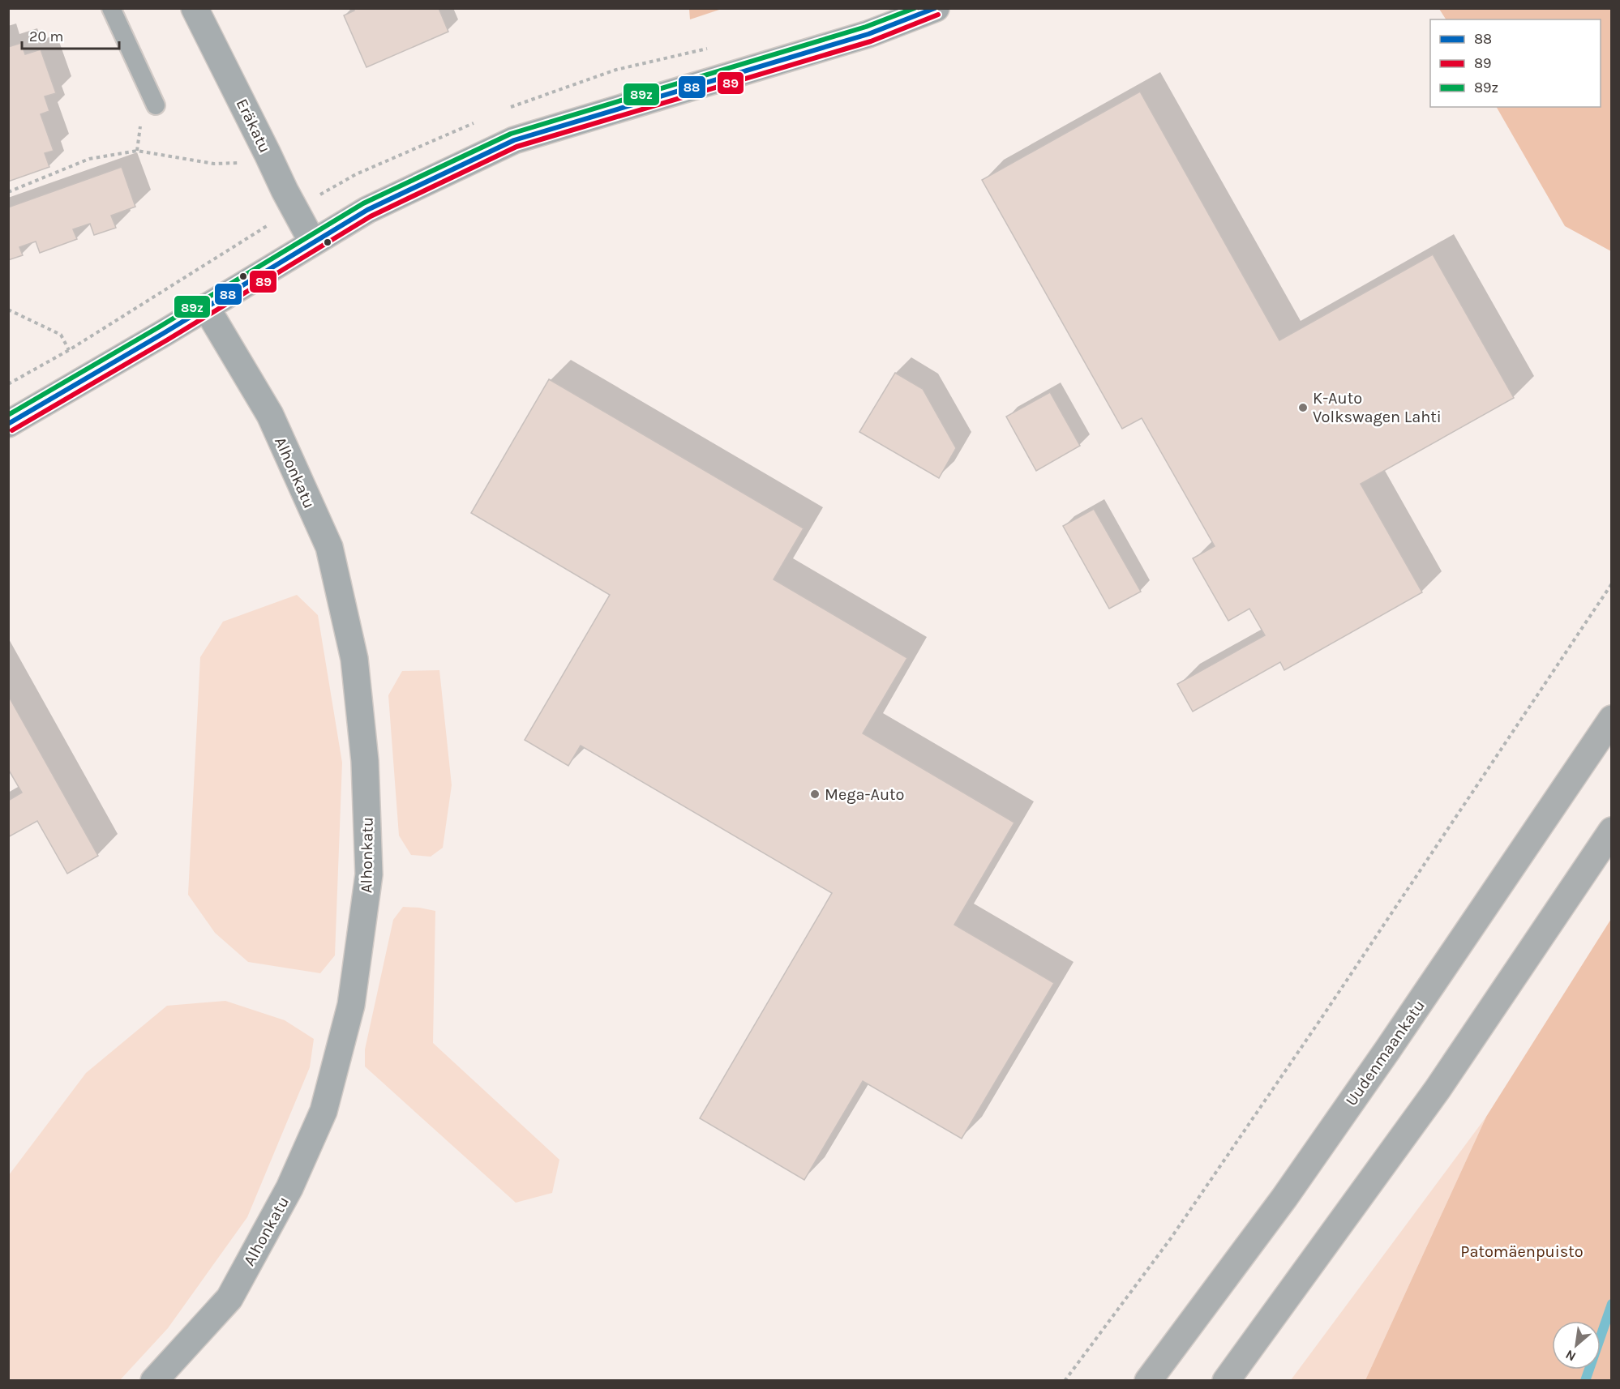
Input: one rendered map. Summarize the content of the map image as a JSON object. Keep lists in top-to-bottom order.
{
  "streets": {
    "main road": ["Uudenmaankatu"],
    "street": ["Eräkatu", "Alhonkatu"]
  },
  "parks": ["Patomäenpuisto"],
  "places": ["K-Auto Volkswagen Lahti", "Mega-Auto"],
  "lines": ["transit line 88", "transit line 89z", "transit line 89"],
  "legend": ["88", "89", "89z"],
  "scale_bar": "20 m",
  "north": "bottom left"
}
